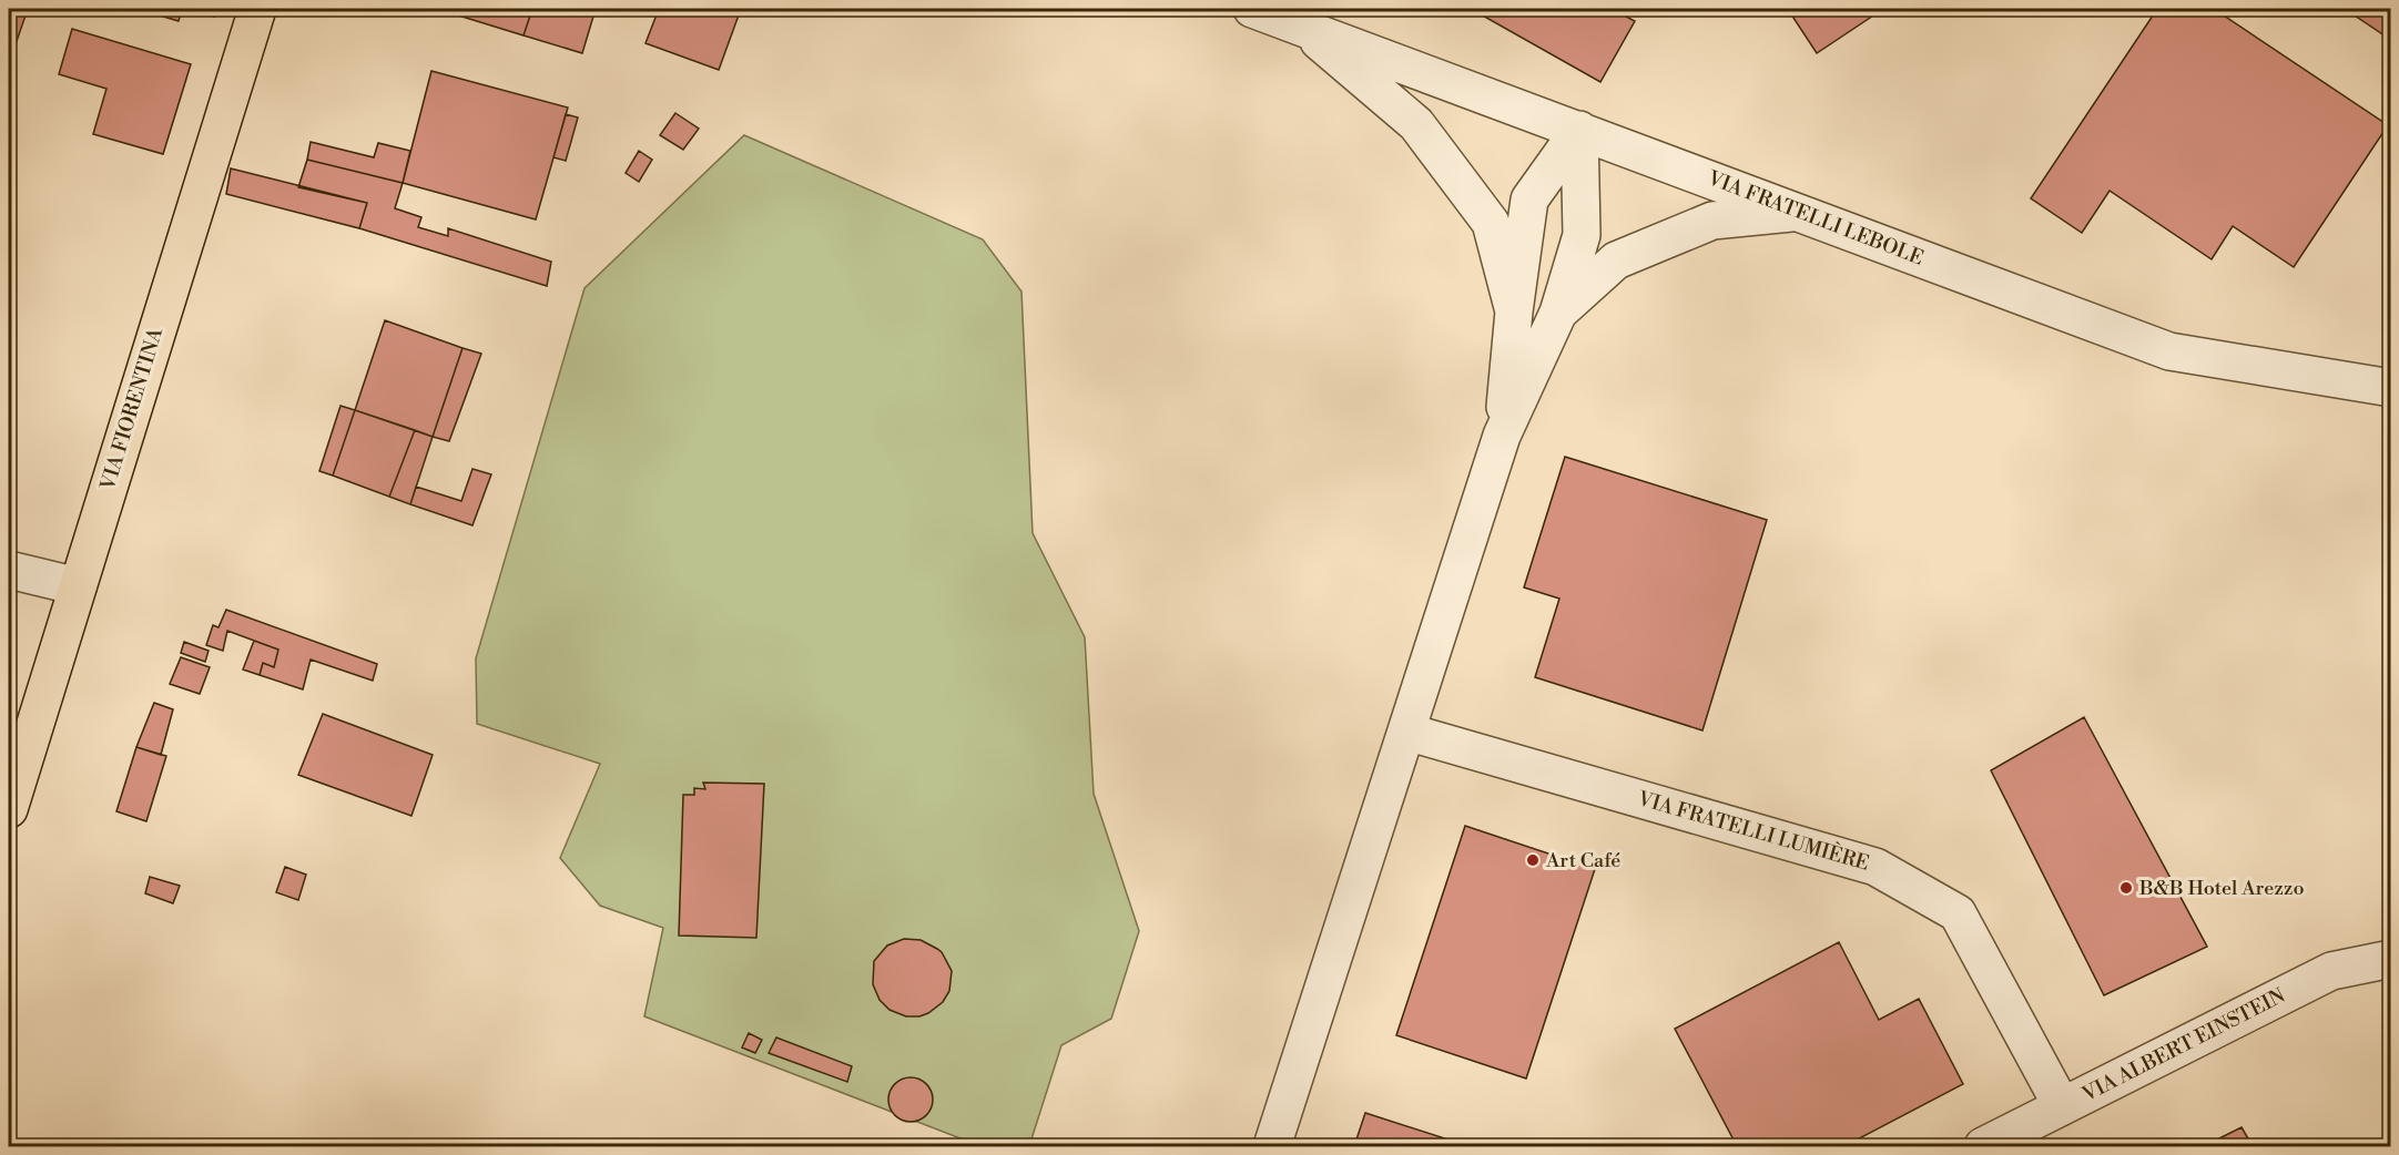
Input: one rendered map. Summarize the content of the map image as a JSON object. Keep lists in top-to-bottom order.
{
  "streets": {
    "main road": ["VIA FIORENTINA"],
    "street": ["VIA FRATELLI LEBOLE", "VIA FRATELLI LUMIÈRE", "VIA ALBERT EINSTEIN"]
  },
  "crossings": [
    ["VIA FRATELLI LUMIÈRE", "VIA ALBERT EINSTEIN"]
  ],
  "places": ["Art Café", "B&B Hotel Arezzo"]
}
